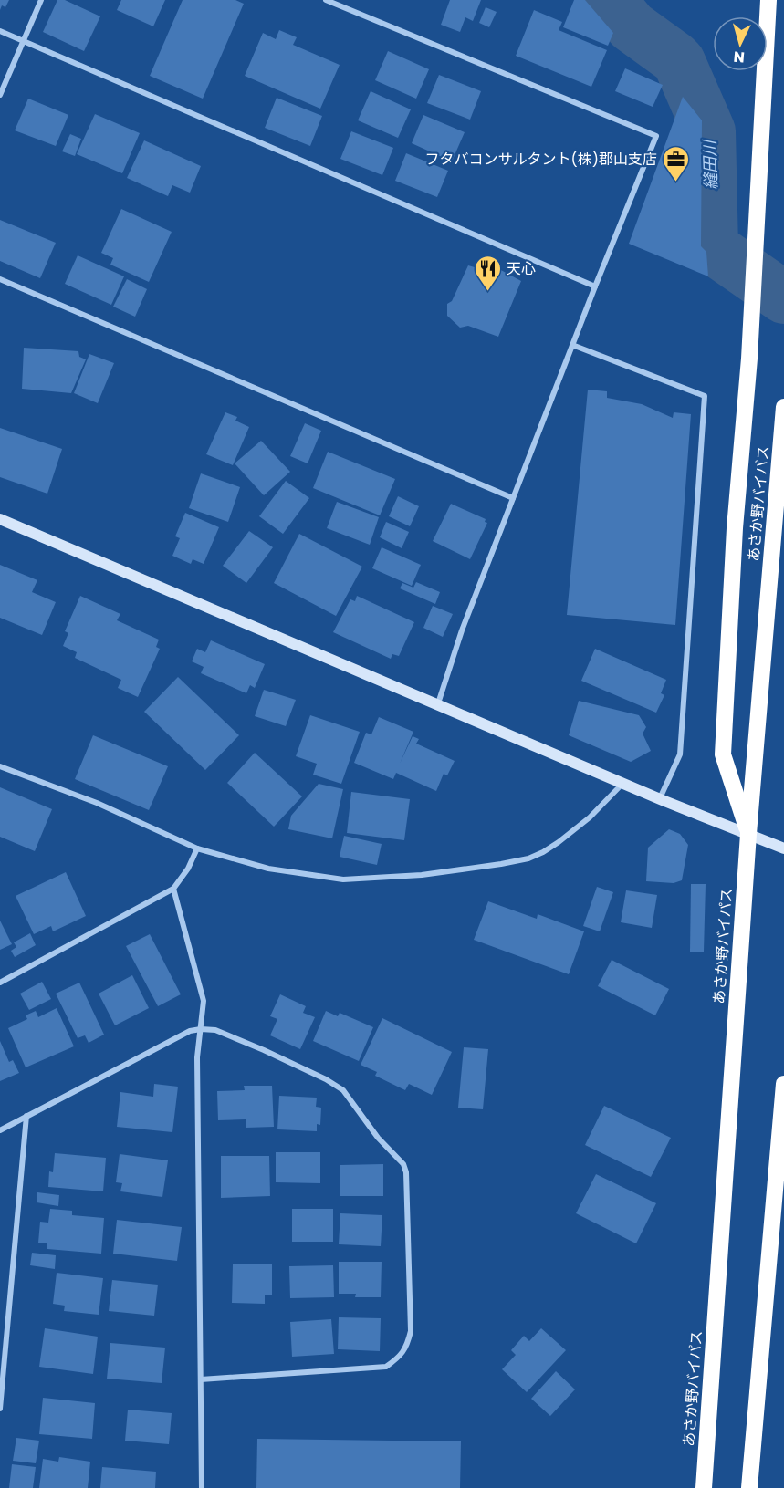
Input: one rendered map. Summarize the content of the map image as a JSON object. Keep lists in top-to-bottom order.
{
  "streets": {
    "highway": ["あさか野バイパス"]
  },
  "water": ["縫田川"],
  "places": {
    "office": ["フタバコンサルタント(株)郡山支店"],
    "restaurant": ["天心"]
  },
  "north": "bottom"
}
